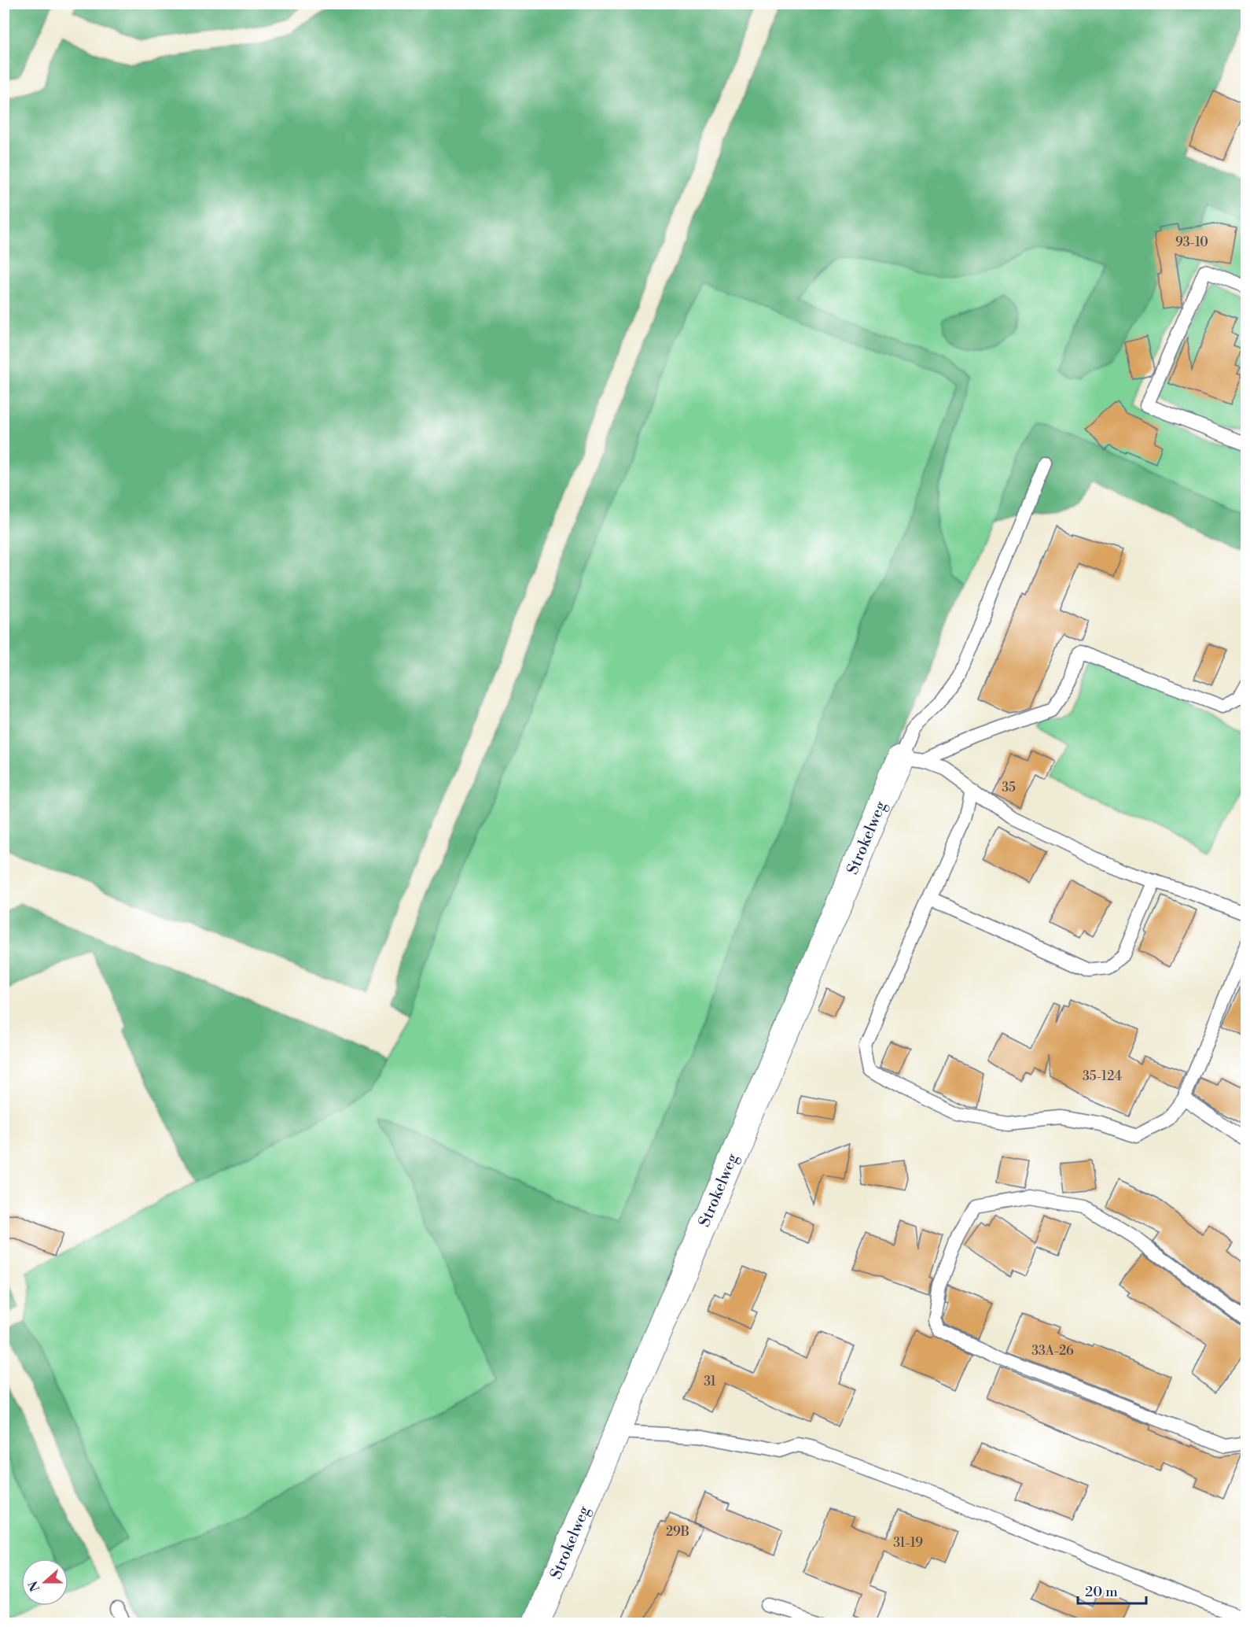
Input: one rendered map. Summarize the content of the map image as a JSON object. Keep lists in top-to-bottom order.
{
  "streets": {
    "street": ["Strokelweg"]
  },
  "house_numbers": [
    "93-10",
    "35",
    "35-124",
    "33A-26",
    "31",
    "29B",
    "31-19"
  ],
  "scale_bar": "20 m",
  "north": "left"
}
